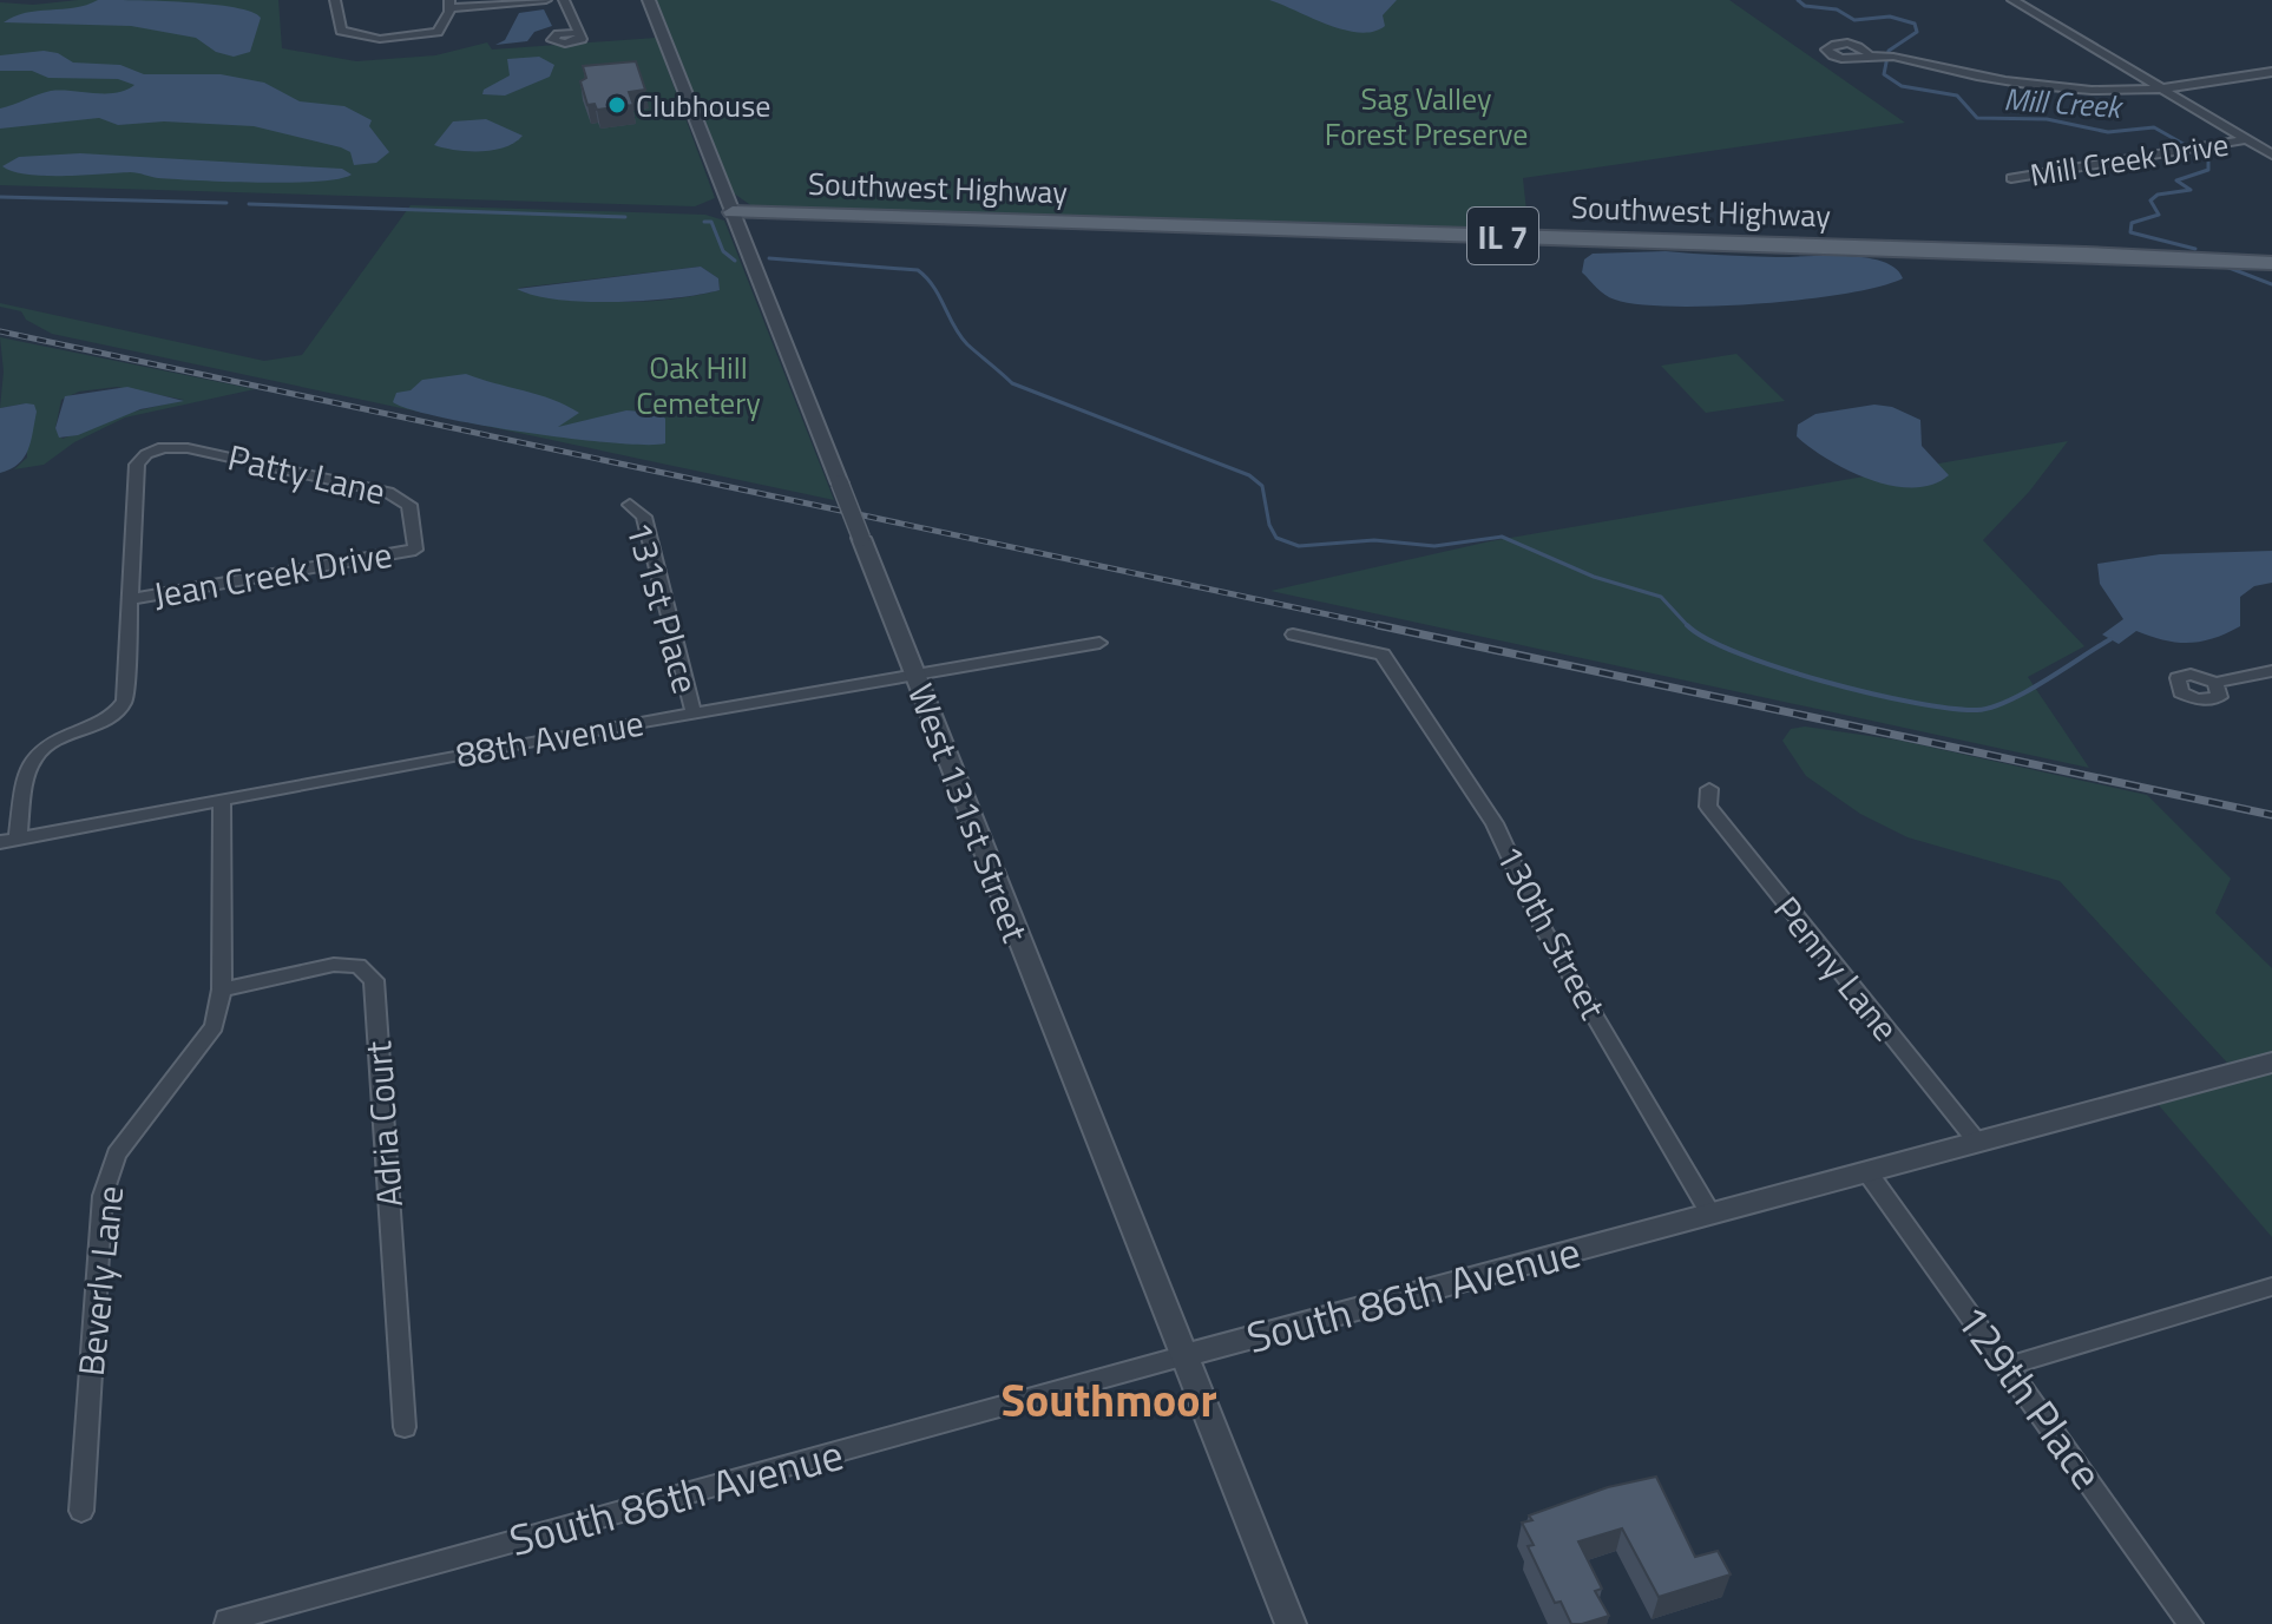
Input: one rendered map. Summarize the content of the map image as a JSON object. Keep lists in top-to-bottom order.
{
  "streets": {
    "main road": ["Southwest Highway", "IL 7"],
    "street": [
      "Mill Creek Drive",
      "Patty Lane",
      "Jean Creek Drive",
      "131st Place",
      "88th Avenue",
      "West 131st Street",
      "130th Street",
      "Penny Lane",
      "Adria Court",
      "Beverly Lane",
      "South 86th Avenue",
      "129th Place"
    ]
  },
  "crossings": [
    ["Southwest Highway", "West 131st Street"],
    ["Patty Lane", "Jean Creek Drive"],
    ["131st Place", "88th Avenue"],
    ["88th Avenue", "West 131st Street"],
    ["88th Avenue", "Beverly Lane"],
    ["West 131st Street", "South 86th Avenue"],
    ["130th Street", "South 86th Avenue"],
    ["Penny Lane", "South 86th Avenue"],
    ["Adria Court", "Beverly Lane"],
    ["South 86th Avenue", "129th Place"]
  ],
  "districts": ["Southmoor"],
  "water": ["Mill Creek"],
  "parks": ["Sag Valley Forest Preserve", "Oak Hill Cemetery"],
  "places": ["Clubhouse"]
}
